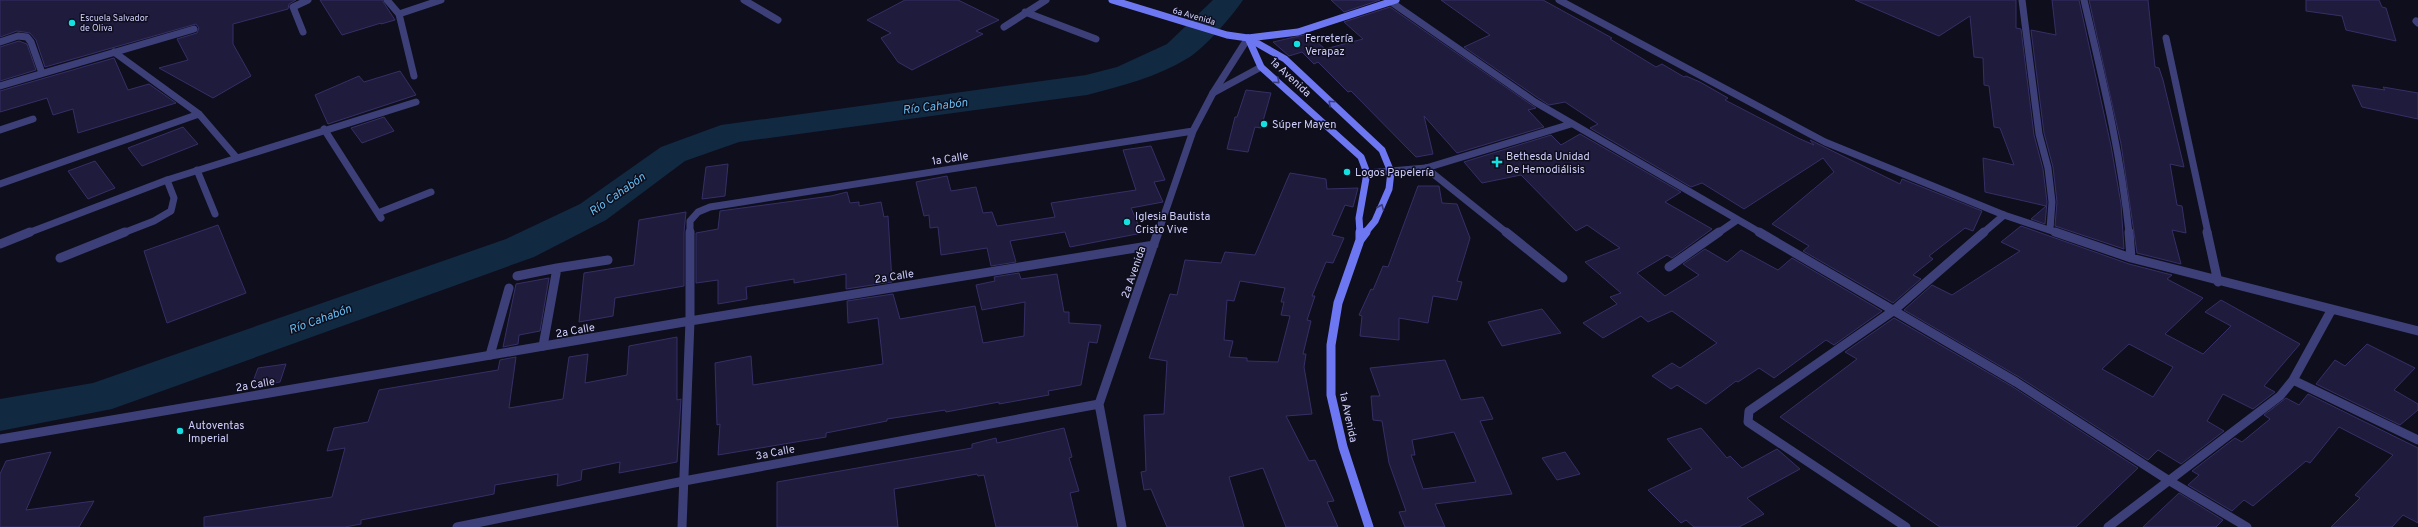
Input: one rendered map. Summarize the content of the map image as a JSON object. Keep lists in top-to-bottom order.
{
  "streets": {
    "main road": ["6a Avenida", "1a Avenida"],
    "street": [
      "1a Calle",
      "2a Avenida",
      "2a Calle",
      "3a Calle"
    ]
  },
  "crossings": [
    ["6a Avenida", "1a Avenida"],
    ["6a Avenida", "2a Avenida"],
    ["1a Avenida", "2a Avenida"],
    ["1a Calle", "2a Avenida"],
    ["1a Calle", "2a Calle"],
    ["2a Avenida", "2a Calle"],
    ["2a Avenida", "3a Calle"]
  ],
  "water": ["Río Cahabón"],
  "places": {
    "other": [
      "Escuela Salvador de Oliva",
      "Ferretería Verapaz",
      "Súper Mayen",
      "Logos Papelería",
      "Iglesia Bautista Cristo Vive",
      "Autoventas Imperial"
    ],
    "health": ["Bethesda Unidad De Hemodiálisis"]
  }
}
